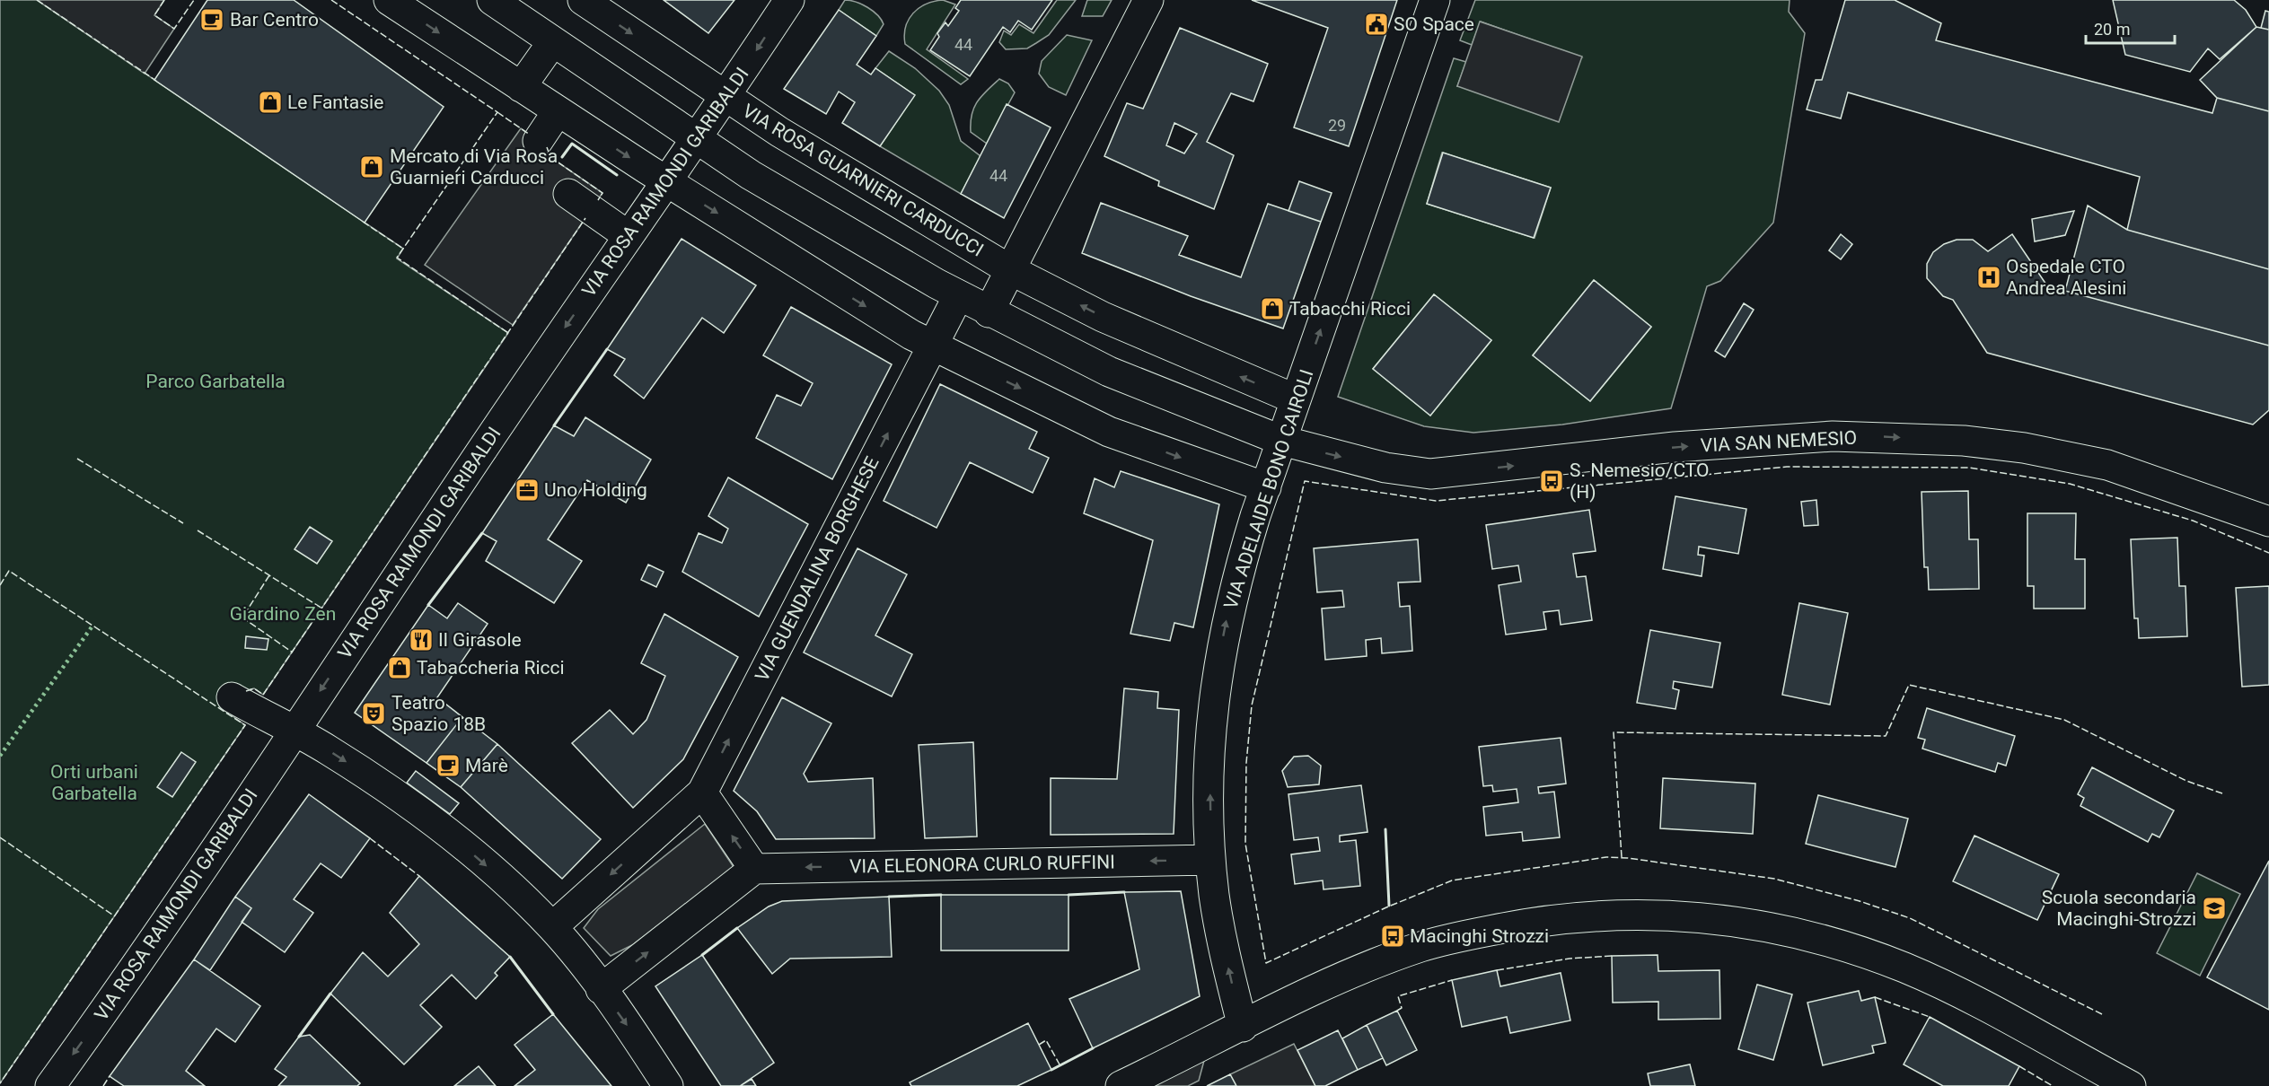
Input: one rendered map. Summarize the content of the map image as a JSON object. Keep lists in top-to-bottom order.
{
  "streets": {
    "street": [
      "VIA ROSA GUARNIERI CARDUCCI",
      "VIA ROSA RAIMONDI GARIBALDI",
      "VIA SAN NEMESIO",
      "VIA ADELAIDE BONO CAIROLI",
      "VIA GUENDALINA BORGHESE",
      "VIA ELEONORA CURLO RUFFINI"
    ]
  },
  "crossings": [
    ["VIA ROSA GUARNIERI CARDUCCI", "VIA ROSA RAIMONDI GARIBALDI"],
    ["VIA ROSA GUARNIERI CARDUCCI", "VIA ADELAIDE BONO CAIROLI"],
    ["VIA SAN NEMESIO", "VIA ADELAIDE BONO CAIROLI"],
    ["VIA ADELAIDE BONO CAIROLI", "VIA ELEONORA CURLO RUFFINI"]
  ],
  "one_way": [
    "VIA ROSA RAIMONDI GARIBALDI",
    "VIA SAN NEMESIO",
    "VIA ADELAIDE BONO CAIROLI",
    "VIA GUENDALINA BORGHESE",
    "VIA ELEONORA CURLO RUFFINI"
  ],
  "parks": ["Parco Garbatella", "Giardino Zen", "Orti urbani Garbatella"],
  "places": {
    "cafe": ["Bar Centro", "Marè"],
    "public building": ["SO Space"],
    "shop": [
      "Le Fantasie",
      "Mercato di Via Rosa Guarnieri Carducci",
      "Tabacchi Ricci",
      "Tabaccheria Ricci"
    ],
    "hospital": ["Ospedale CTO Andrea Alesini"],
    "bus stop": ["S. Nemesio/CTO (H)", "Macinghi Strozzi"],
    "office": ["Uno Holding"],
    "restaurant": ["Il Girasole"],
    "theatre": ["Teatro Spazio 18B"],
    "school or university": ["Scuola secondaria Macinghi-Strozzi"]
  },
  "house_numbers": ["44", "29", "44"],
  "scale_bar": "20 m"
}
